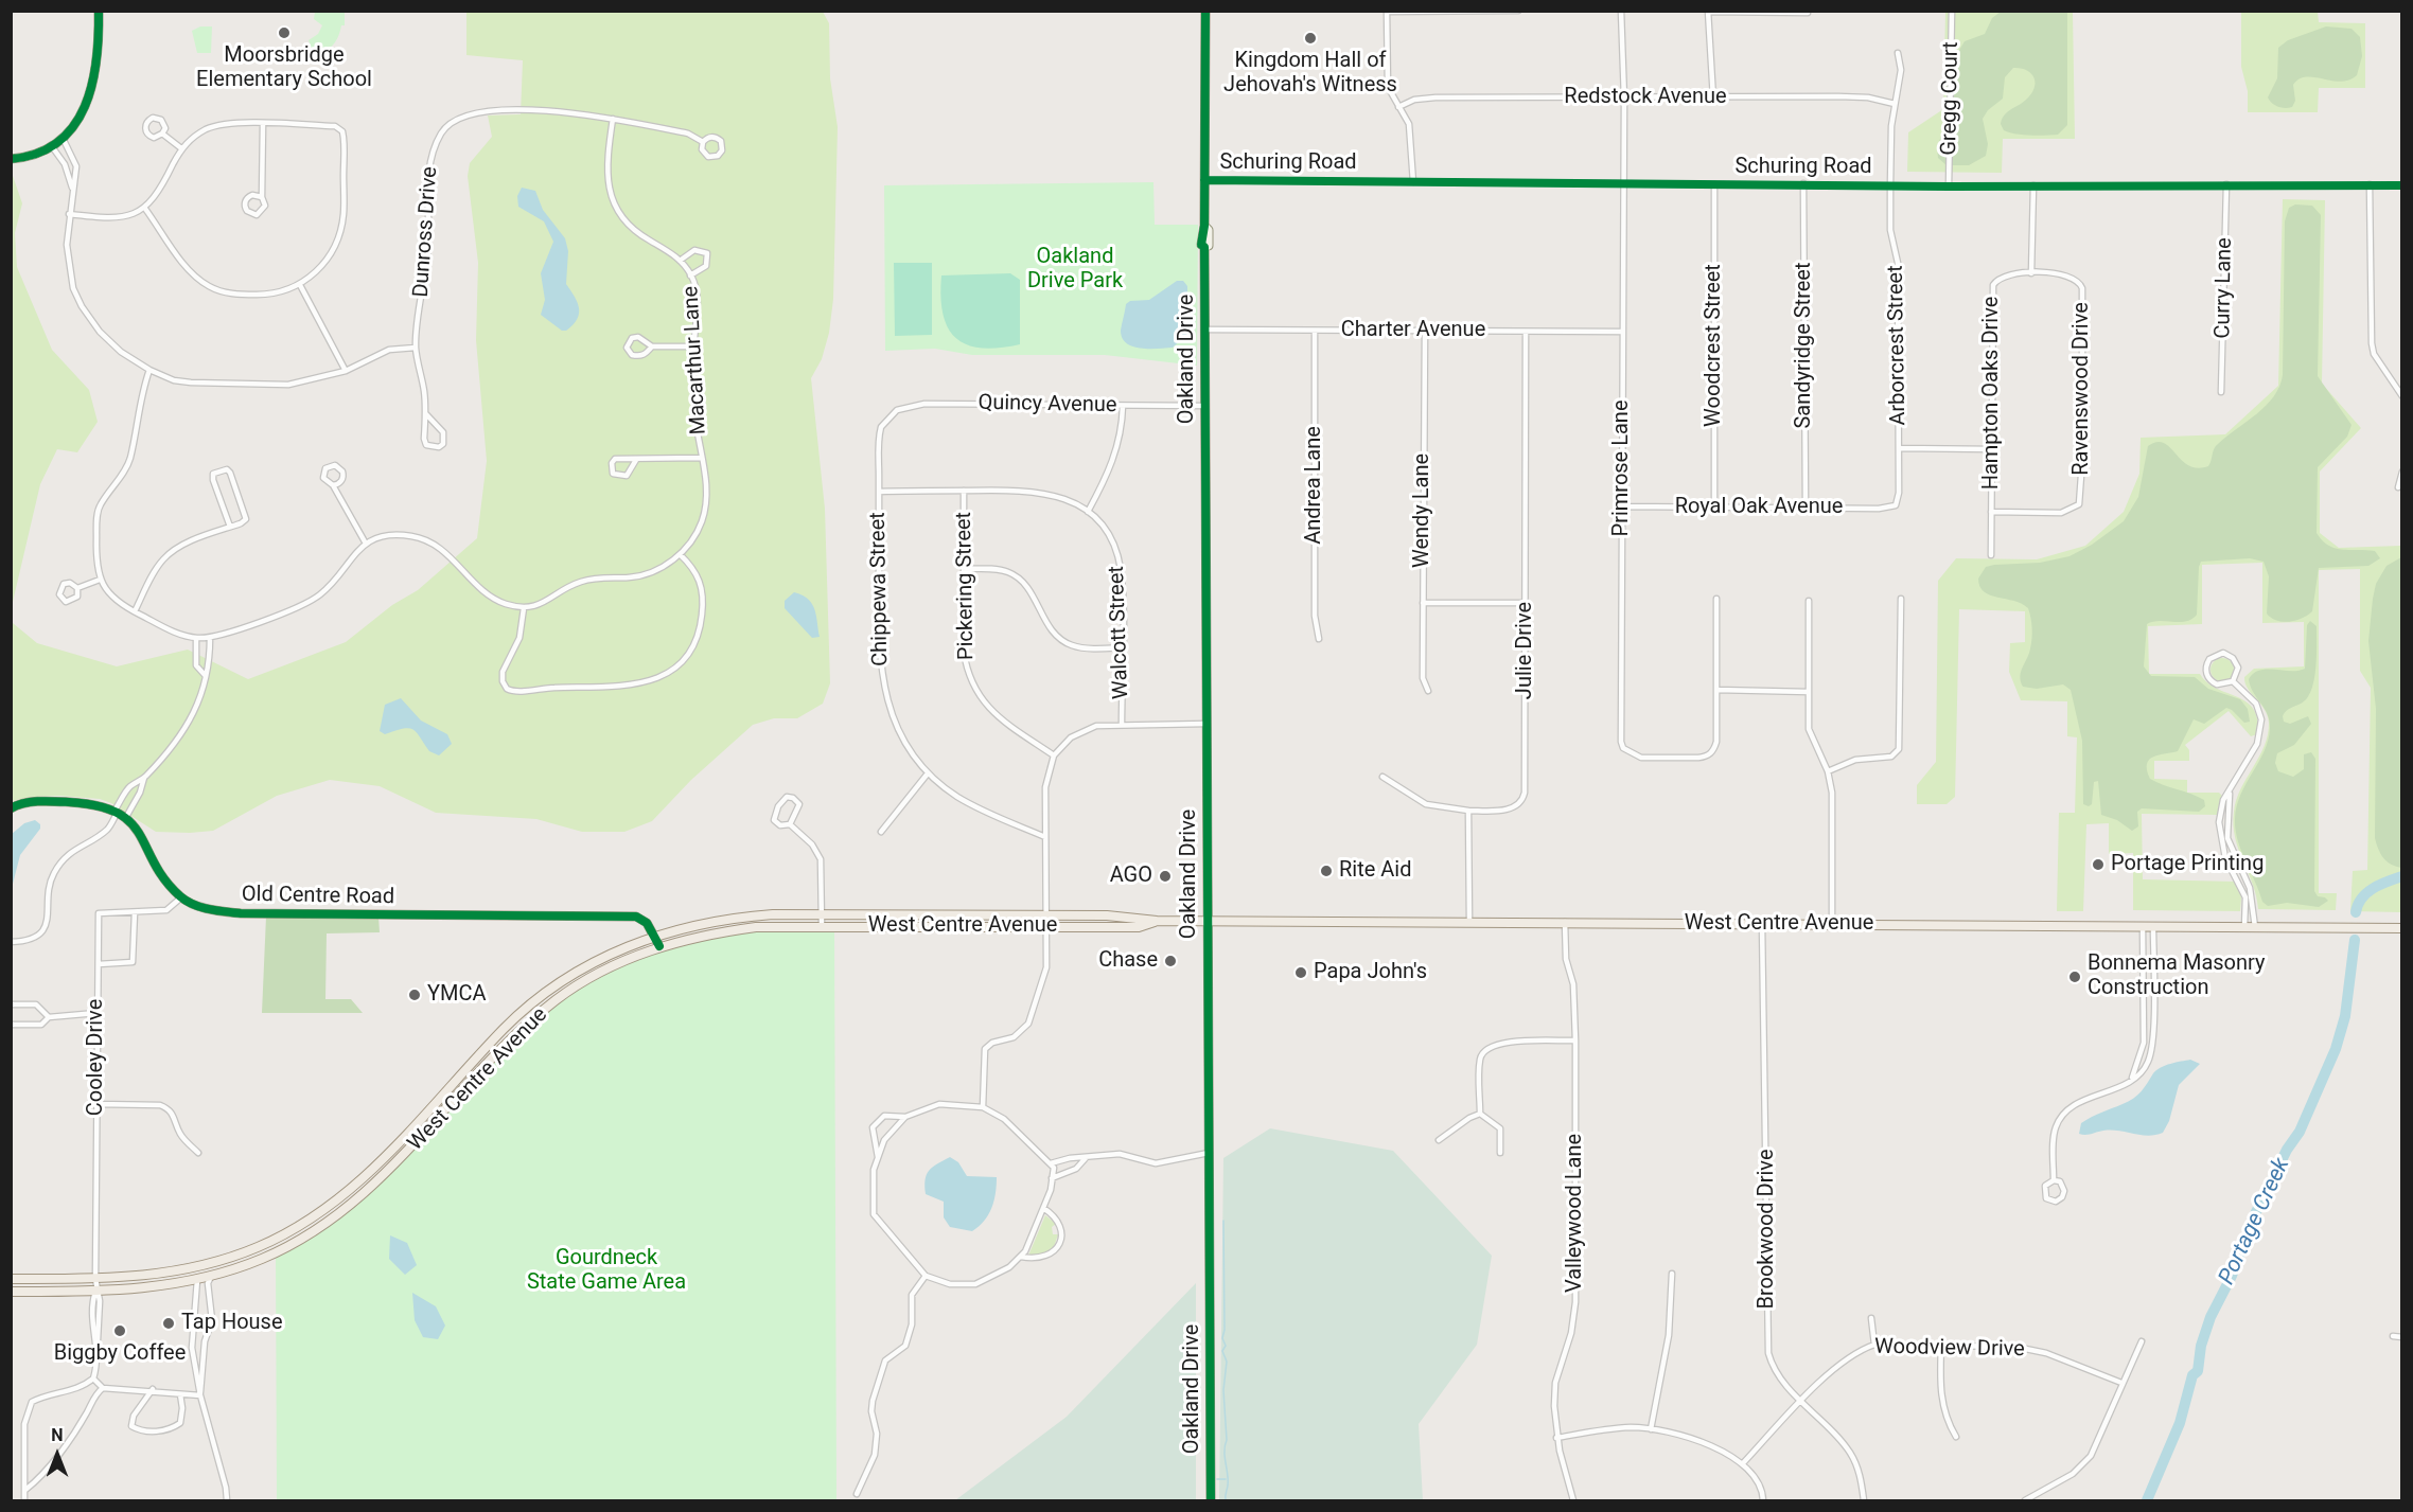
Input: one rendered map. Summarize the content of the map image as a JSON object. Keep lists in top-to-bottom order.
{
  "streets": {
    "main road": ["West Centre Avenue"],
    "street": [
      "Redstock Avenue",
      "Gregg Court",
      "Schuring Road",
      "Dunross Drive",
      "Curry Lane",
      "Charter Avenue",
      "Woodcrest Street",
      "Sandyridge Street",
      "Arborcrest Street",
      "Oakland Drive",
      "Macarthur Lane",
      "Ravenswood Drive",
      "Hampton Oaks Drive",
      "Quincy Avenue",
      "Primrose Lane",
      "Andrea Lane",
      "Royal Oak Avenue",
      "Wendy Lane",
      "Pickering Street",
      "Chippewa Street",
      "Walcott Street",
      "Julie Drive",
      "Old Centre Road",
      "Cooley Drive",
      "Valleywood Lane",
      "Brookwood Drive",
      "Woodview Drive"
    ]
  },
  "crossings": [
    ["Redstock Avenue", "Arborcrest Street"],
    ["Redstock Avenue", "Primrose Lane"],
    ["Gregg Court", "Schuring Road"],
    ["Schuring Road", "Curry Lane"],
    ["Schuring Road", "Woodcrest Street"],
    ["Schuring Road", "Sandyridge Street"],
    ["Schuring Road", "Arborcrest Street"],
    ["Schuring Road", "Oakland Drive"],
    ["Schuring Road", "Primrose Lane"],
    ["Dunross Drive", "Macarthur Lane"],
    ["Charter Avenue", "Oakland Drive"],
    ["Charter Avenue", "Primrose Lane"],
    ["Charter Avenue", "Andrea Lane"],
    ["Charter Avenue", "Wendy Lane"],
    ["Charter Avenue", "Julie Drive"],
    ["Woodcrest Street", "Royal Oak Avenue"],
    ["Sandyridge Street", "Royal Oak Avenue"],
    ["Arborcrest Street", "Royal Oak Avenue"],
    ["Oakland Drive", "Quincy Avenue"],
    ["Oakland Drive", "West Centre Avenue"],
    ["Ravenswood Drive", "Hampton Oaks Drive"],
    ["Quincy Avenue", "Chippewa Street"],
    ["Primrose Lane", "Royal Oak Avenue"],
    ["Old Centre Road", "West Centre Avenue"],
    ["Old Centre Road", "Cooley Drive"],
    ["West Centre Avenue", "Cooley Drive"],
    ["West Centre Avenue", "Valleywood Lane"],
    ["West Centre Avenue", "Brookwood Drive"],
    ["Brookwood Drive", "Woodview Drive"]
  ],
  "water": ["Portage Creek"],
  "parks": ["Oakland Drive Park", "Gourdneck State Game Area"],
  "places": [
    "Moorsbridge Elementary School",
    "Kingdom Hall of Jehovah's Witness",
    "Portage Printing",
    "Rite Aid",
    "AGO",
    "Chase",
    "Papa John's",
    "Bonnema Masonry Construction",
    "YMCA",
    "Tap House",
    "Biggby Coffee"
  ],
  "north": "top"
}
